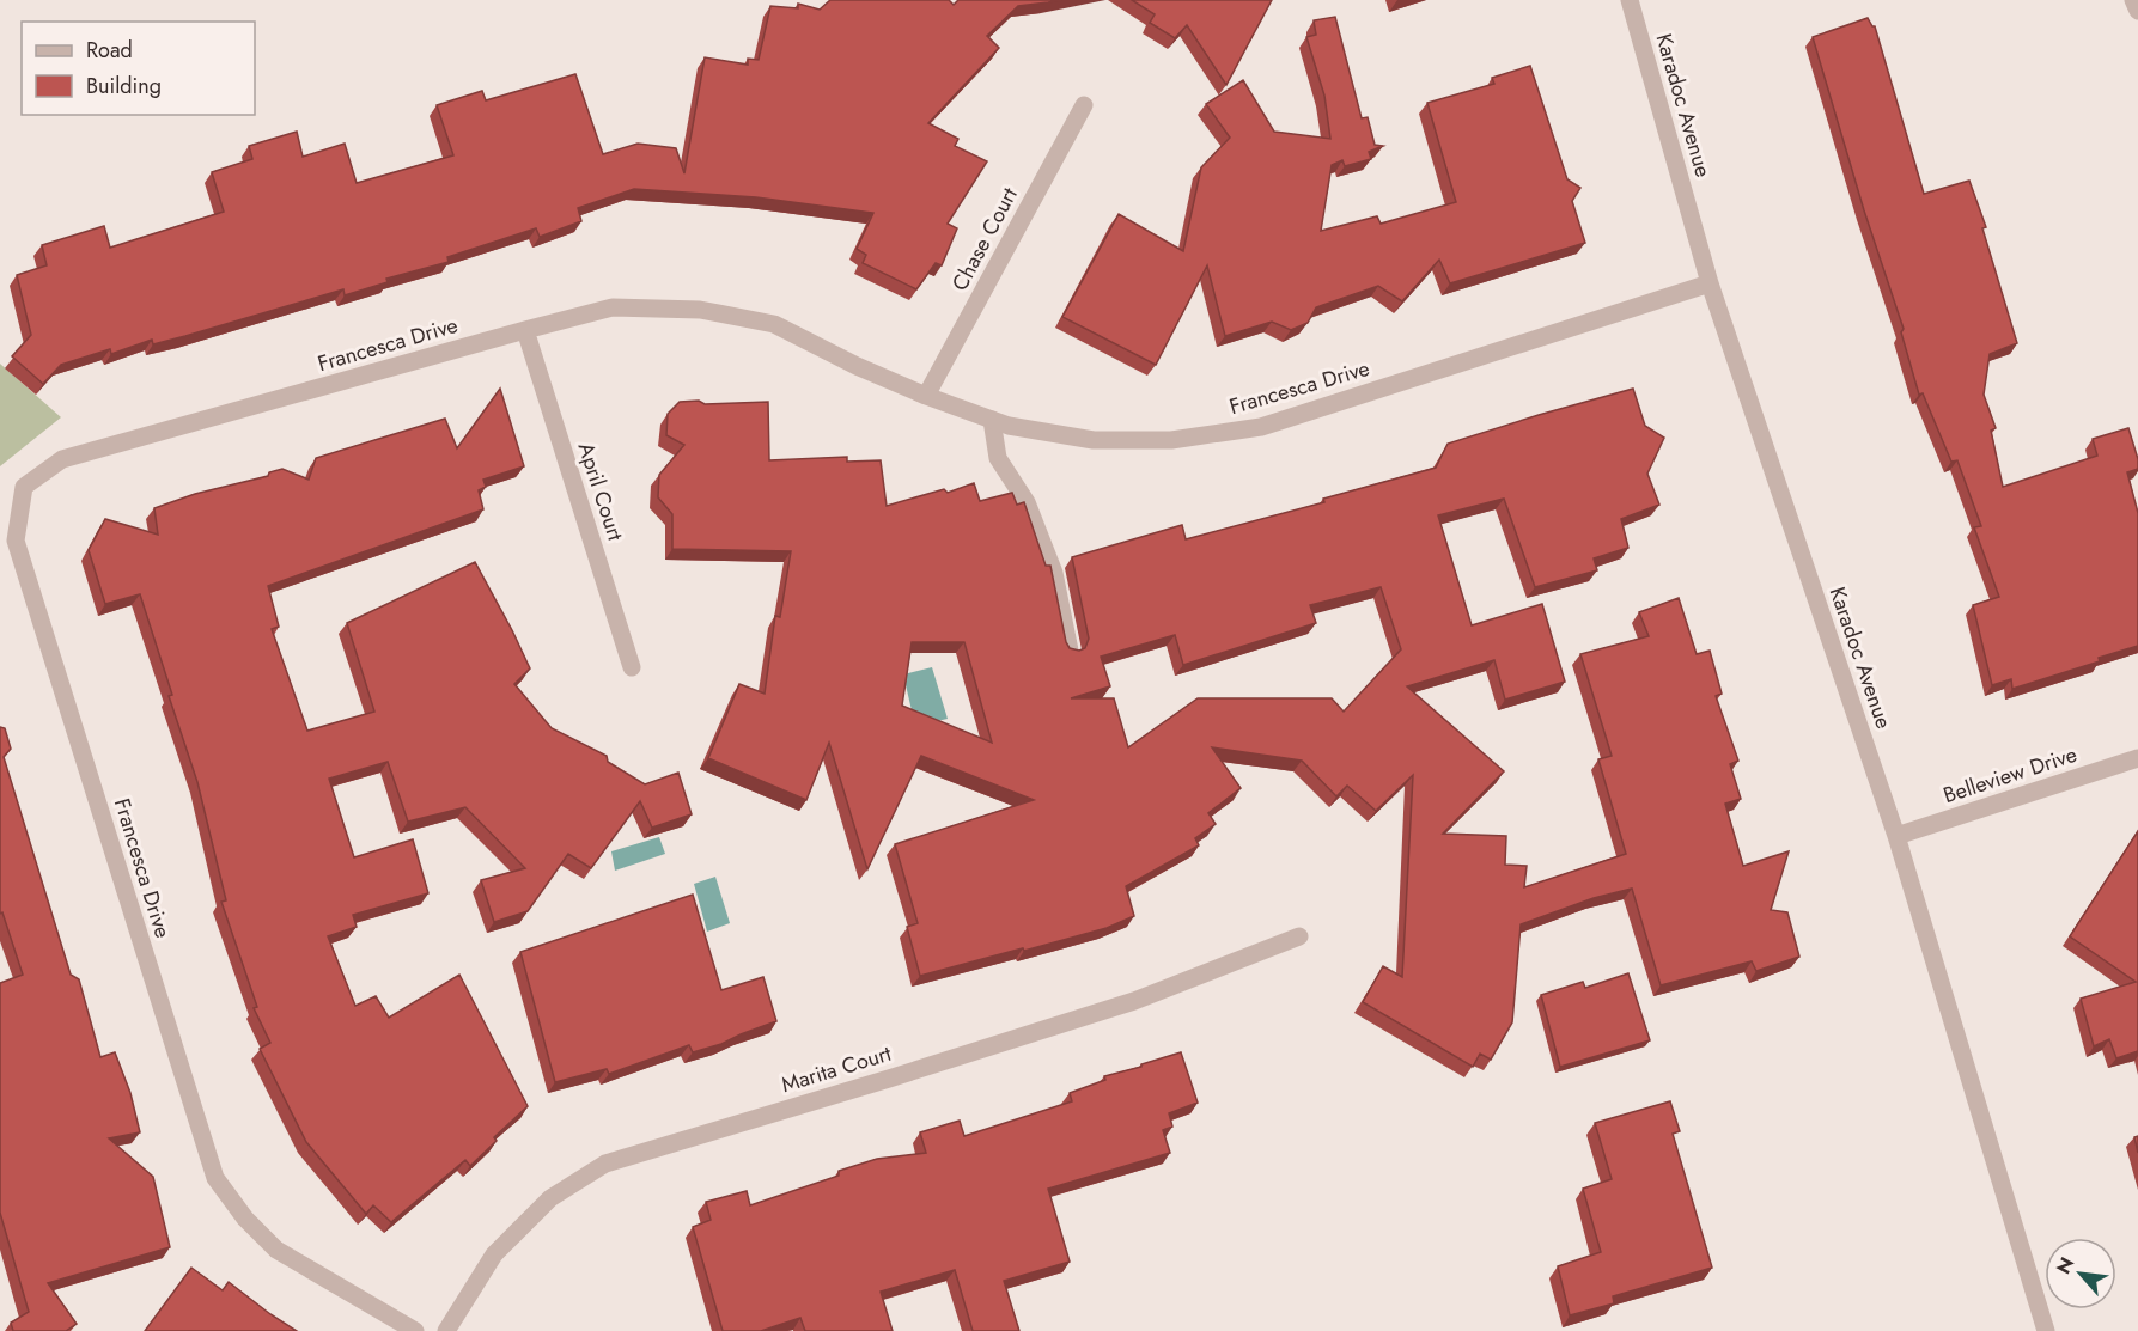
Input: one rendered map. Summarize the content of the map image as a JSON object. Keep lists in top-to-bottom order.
{
  "streets": {
    "street": [
      "Karadoc Avenue",
      "Chase Court",
      "Francesca Drive",
      "April Court",
      "Belleview Drive",
      "Marita Court"
    ]
  },
  "crossings": [
    ["Karadoc Avenue", "Francesca Drive"],
    ["Karadoc Avenue", "Belleview Drive"],
    ["Chase Court", "Francesca Drive"],
    ["Francesca Drive", "April Court"]
  ],
  "legend": ["Road", "Building"],
  "north": "top left"
}
